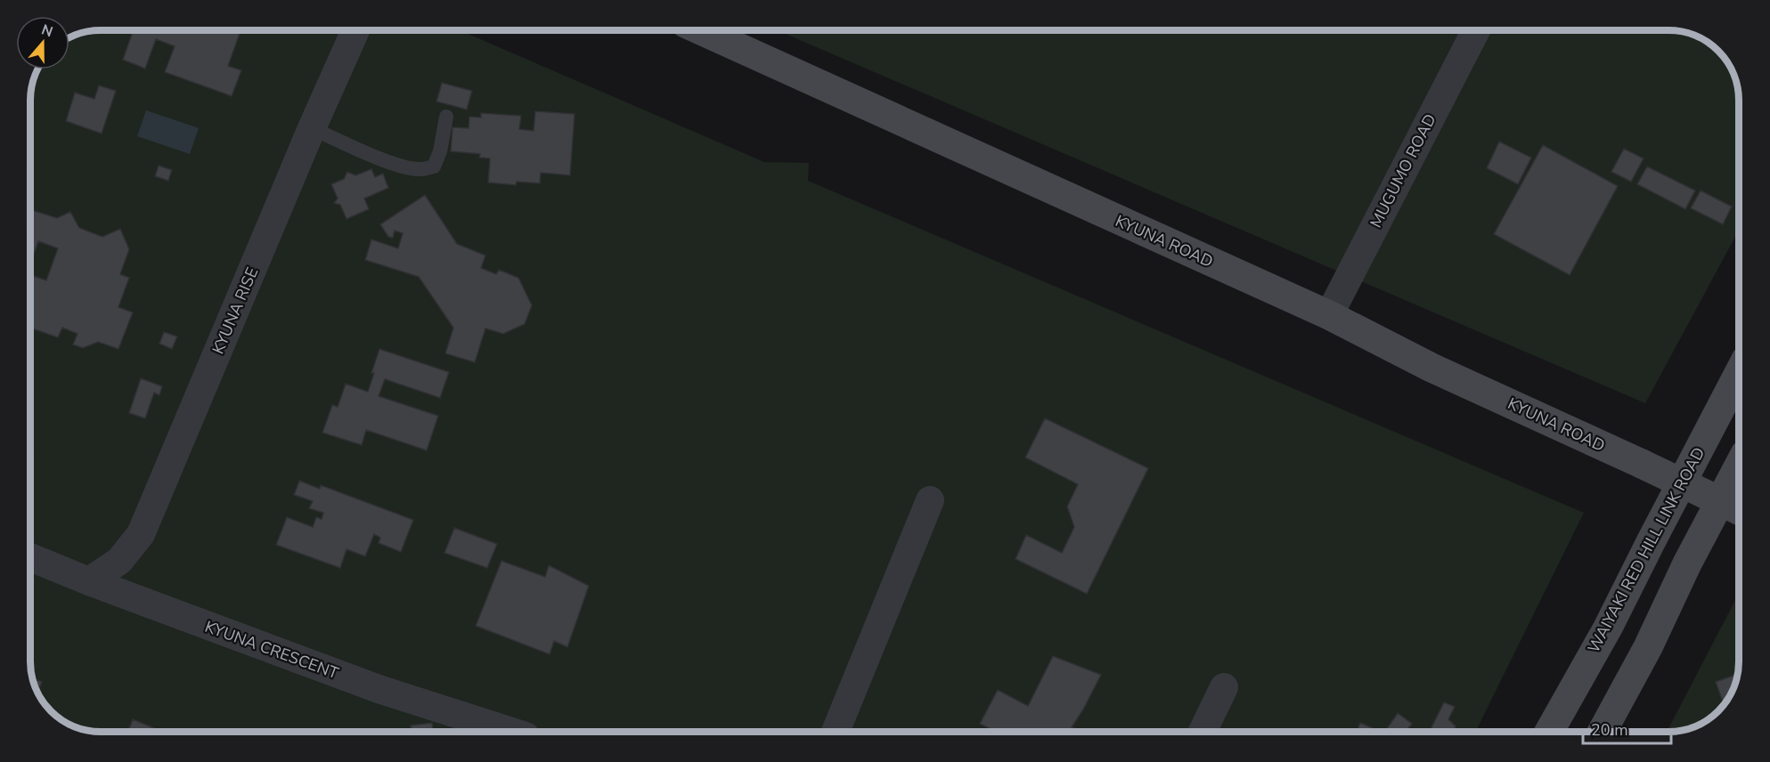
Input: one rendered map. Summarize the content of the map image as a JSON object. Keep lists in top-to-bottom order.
{
  "streets": {
    "main road": ["KYUNA ROAD", "WAIYAKI RED HILL LINK ROAD"],
    "street": ["MUGUMO ROAD", "KYUNA RISE", "KYUNA CRESCENT"]
  },
  "crossings": [
    ["MUGUMO ROAD", "KYUNA ROAD"],
    ["KYUNA RISE", "KYUNA CRESCENT"]
  ],
  "scale_bar": "20 m",
  "north": "top"
}
